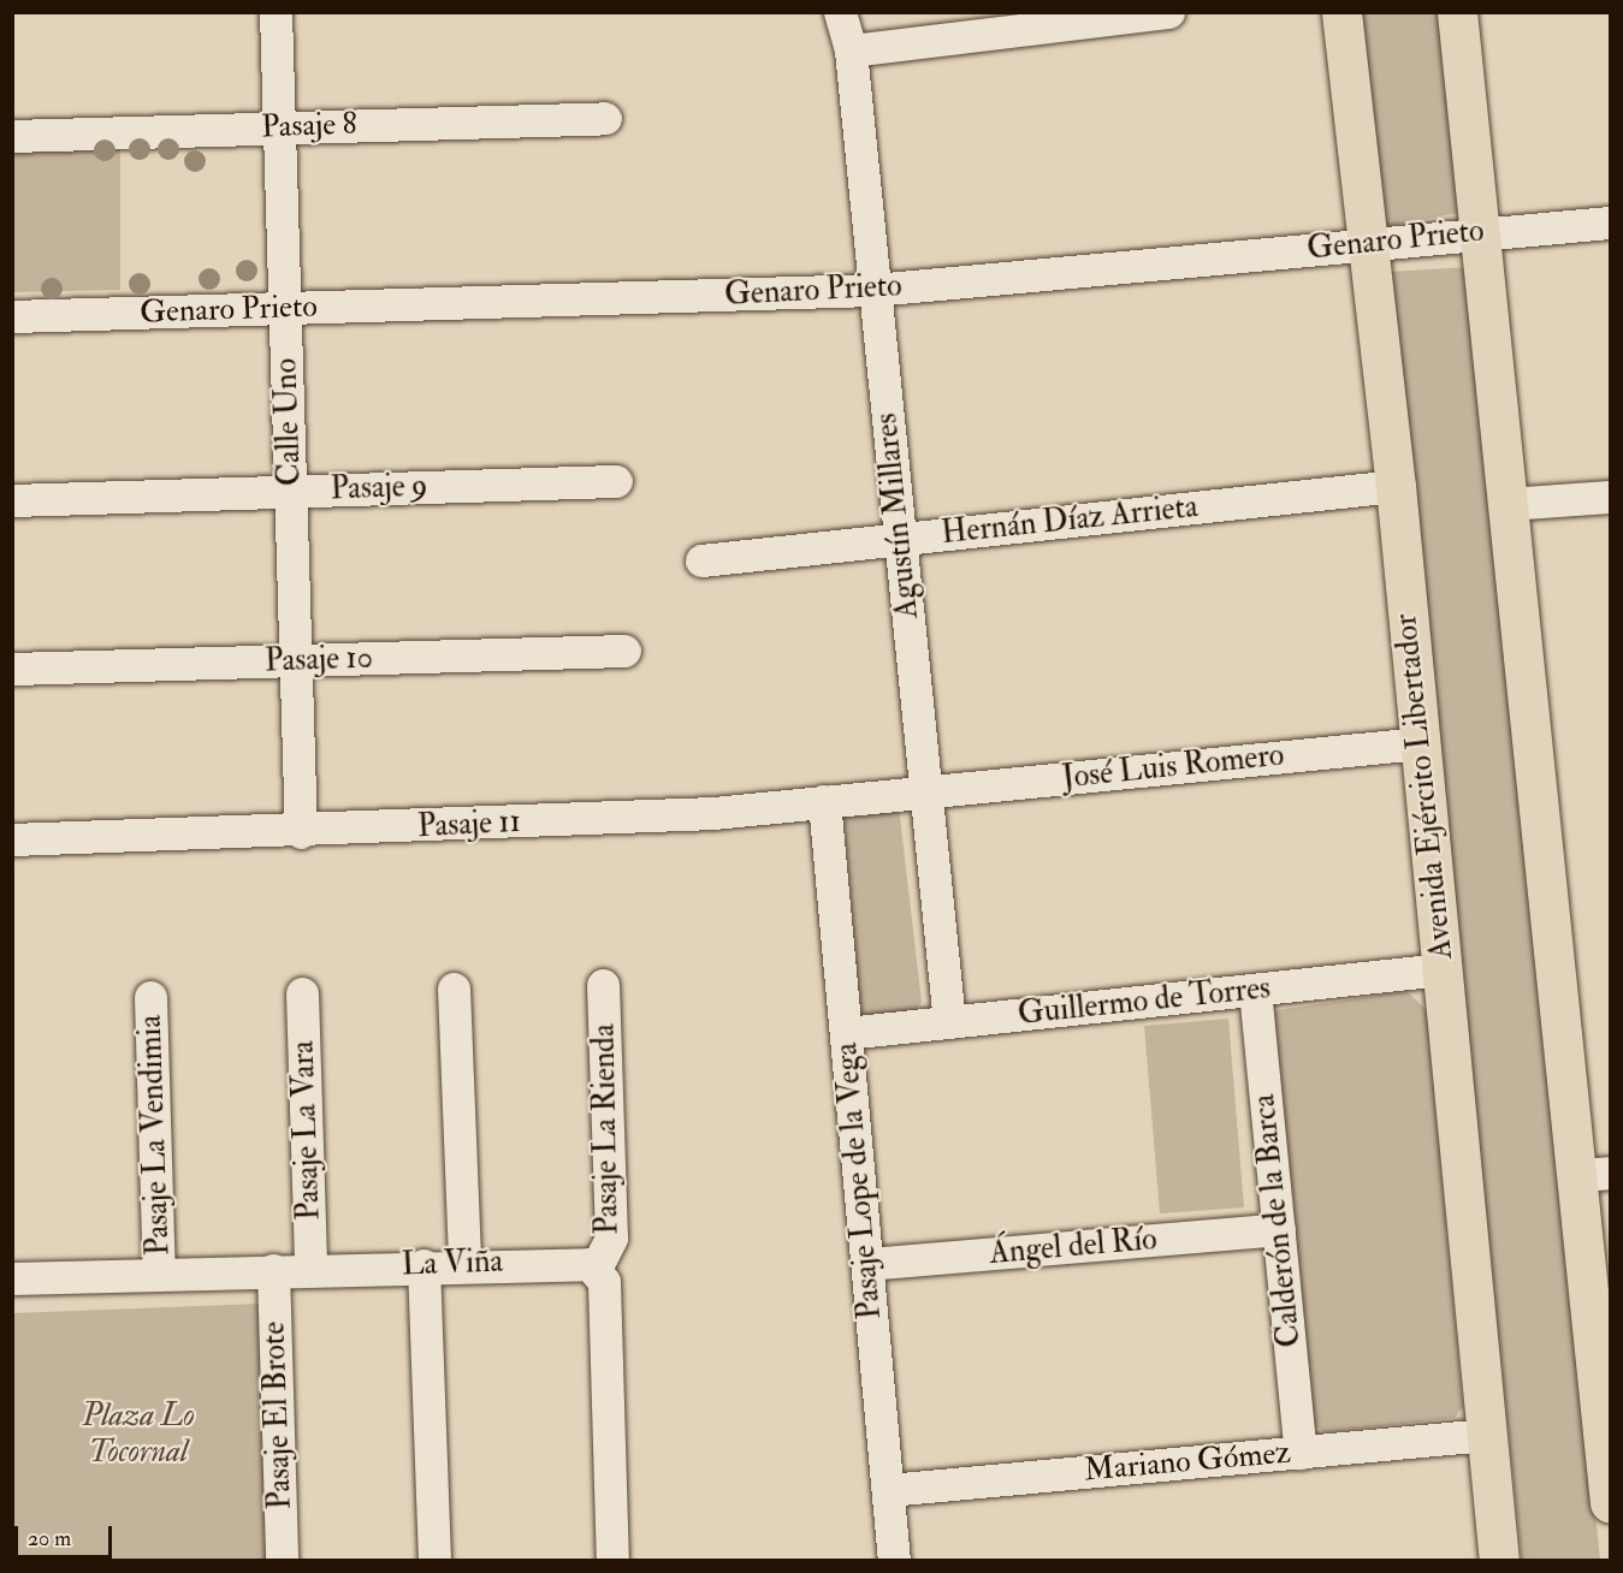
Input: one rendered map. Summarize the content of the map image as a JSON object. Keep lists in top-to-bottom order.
{
  "streets": {
    "main road": ["Avenida Ejército Libertador"],
    "street": [
      "Pasaje 8",
      "Genaro Prieto",
      "Calle Uno",
      "Pasaje 9",
      "Agustín Millares",
      "Hernán Díaz Arrieta",
      "Pasaje 10",
      "José Luis Romero",
      "Pasaje 11",
      "Guillermo de Torres",
      "Pasaje La Rienda",
      "Pasaje La Vara",
      "Pasaje La Vendimia",
      "Pasaje Lope de la Vega",
      "Calderón de la Barca",
      "Ángel del Río",
      "La Viña",
      "Pasaje El Brote",
      "Mariano Gómez"
    ]
  },
  "crossings": [
    ["Pasaje 8", "Calle Uno"],
    ["Genaro Prieto", "Calle Uno"],
    ["Genaro Prieto", "Agustín Millares"],
    ["Genaro Prieto", "Avenida Ejército Libertador"],
    ["Calle Uno", "Pasaje 9"],
    ["Calle Uno", "Pasaje 10"],
    ["Calle Uno", "Pasaje 11"],
    ["Agustín Millares", "Hernán Díaz Arrieta"],
    ["Agustín Millares", "José Luis Romero"],
    ["Agustín Millares", "Pasaje 11"],
    ["Agustín Millares", "Guillermo de Torres"],
    ["Hernán Díaz Arrieta", "Avenida Ejército Libertador"],
    ["José Luis Romero", "Avenida Ejército Libertador"],
    ["José Luis Romero", "Pasaje 11"],
    ["Avenida Ejército Libertador", "Guillermo de Torres"],
    ["Avenida Ejército Libertador", "Mariano Gómez"],
    ["Pasaje 11", "Pasaje Lope de la Vega"],
    ["Guillermo de Torres", "Pasaje Lope de la Vega"],
    ["Guillermo de Torres", "Calderón de la Barca"],
    ["Pasaje La Rienda", "La Viña"],
    ["Pasaje La Vara", "La Viña"],
    ["Pasaje La Vendimia", "La Viña"],
    ["Pasaje Lope de la Vega", "Ángel del Río"],
    ["Pasaje Lope de la Vega", "Mariano Gómez"],
    ["Calderón de la Barca", "Ángel del Río"],
    ["Calderón de la Barca", "Mariano Gómez"],
    ["La Viña", "Pasaje El Brote"]
  ],
  "parks": ["Plaza Lo Tocornal"],
  "scale_bar": "20 m"
}
